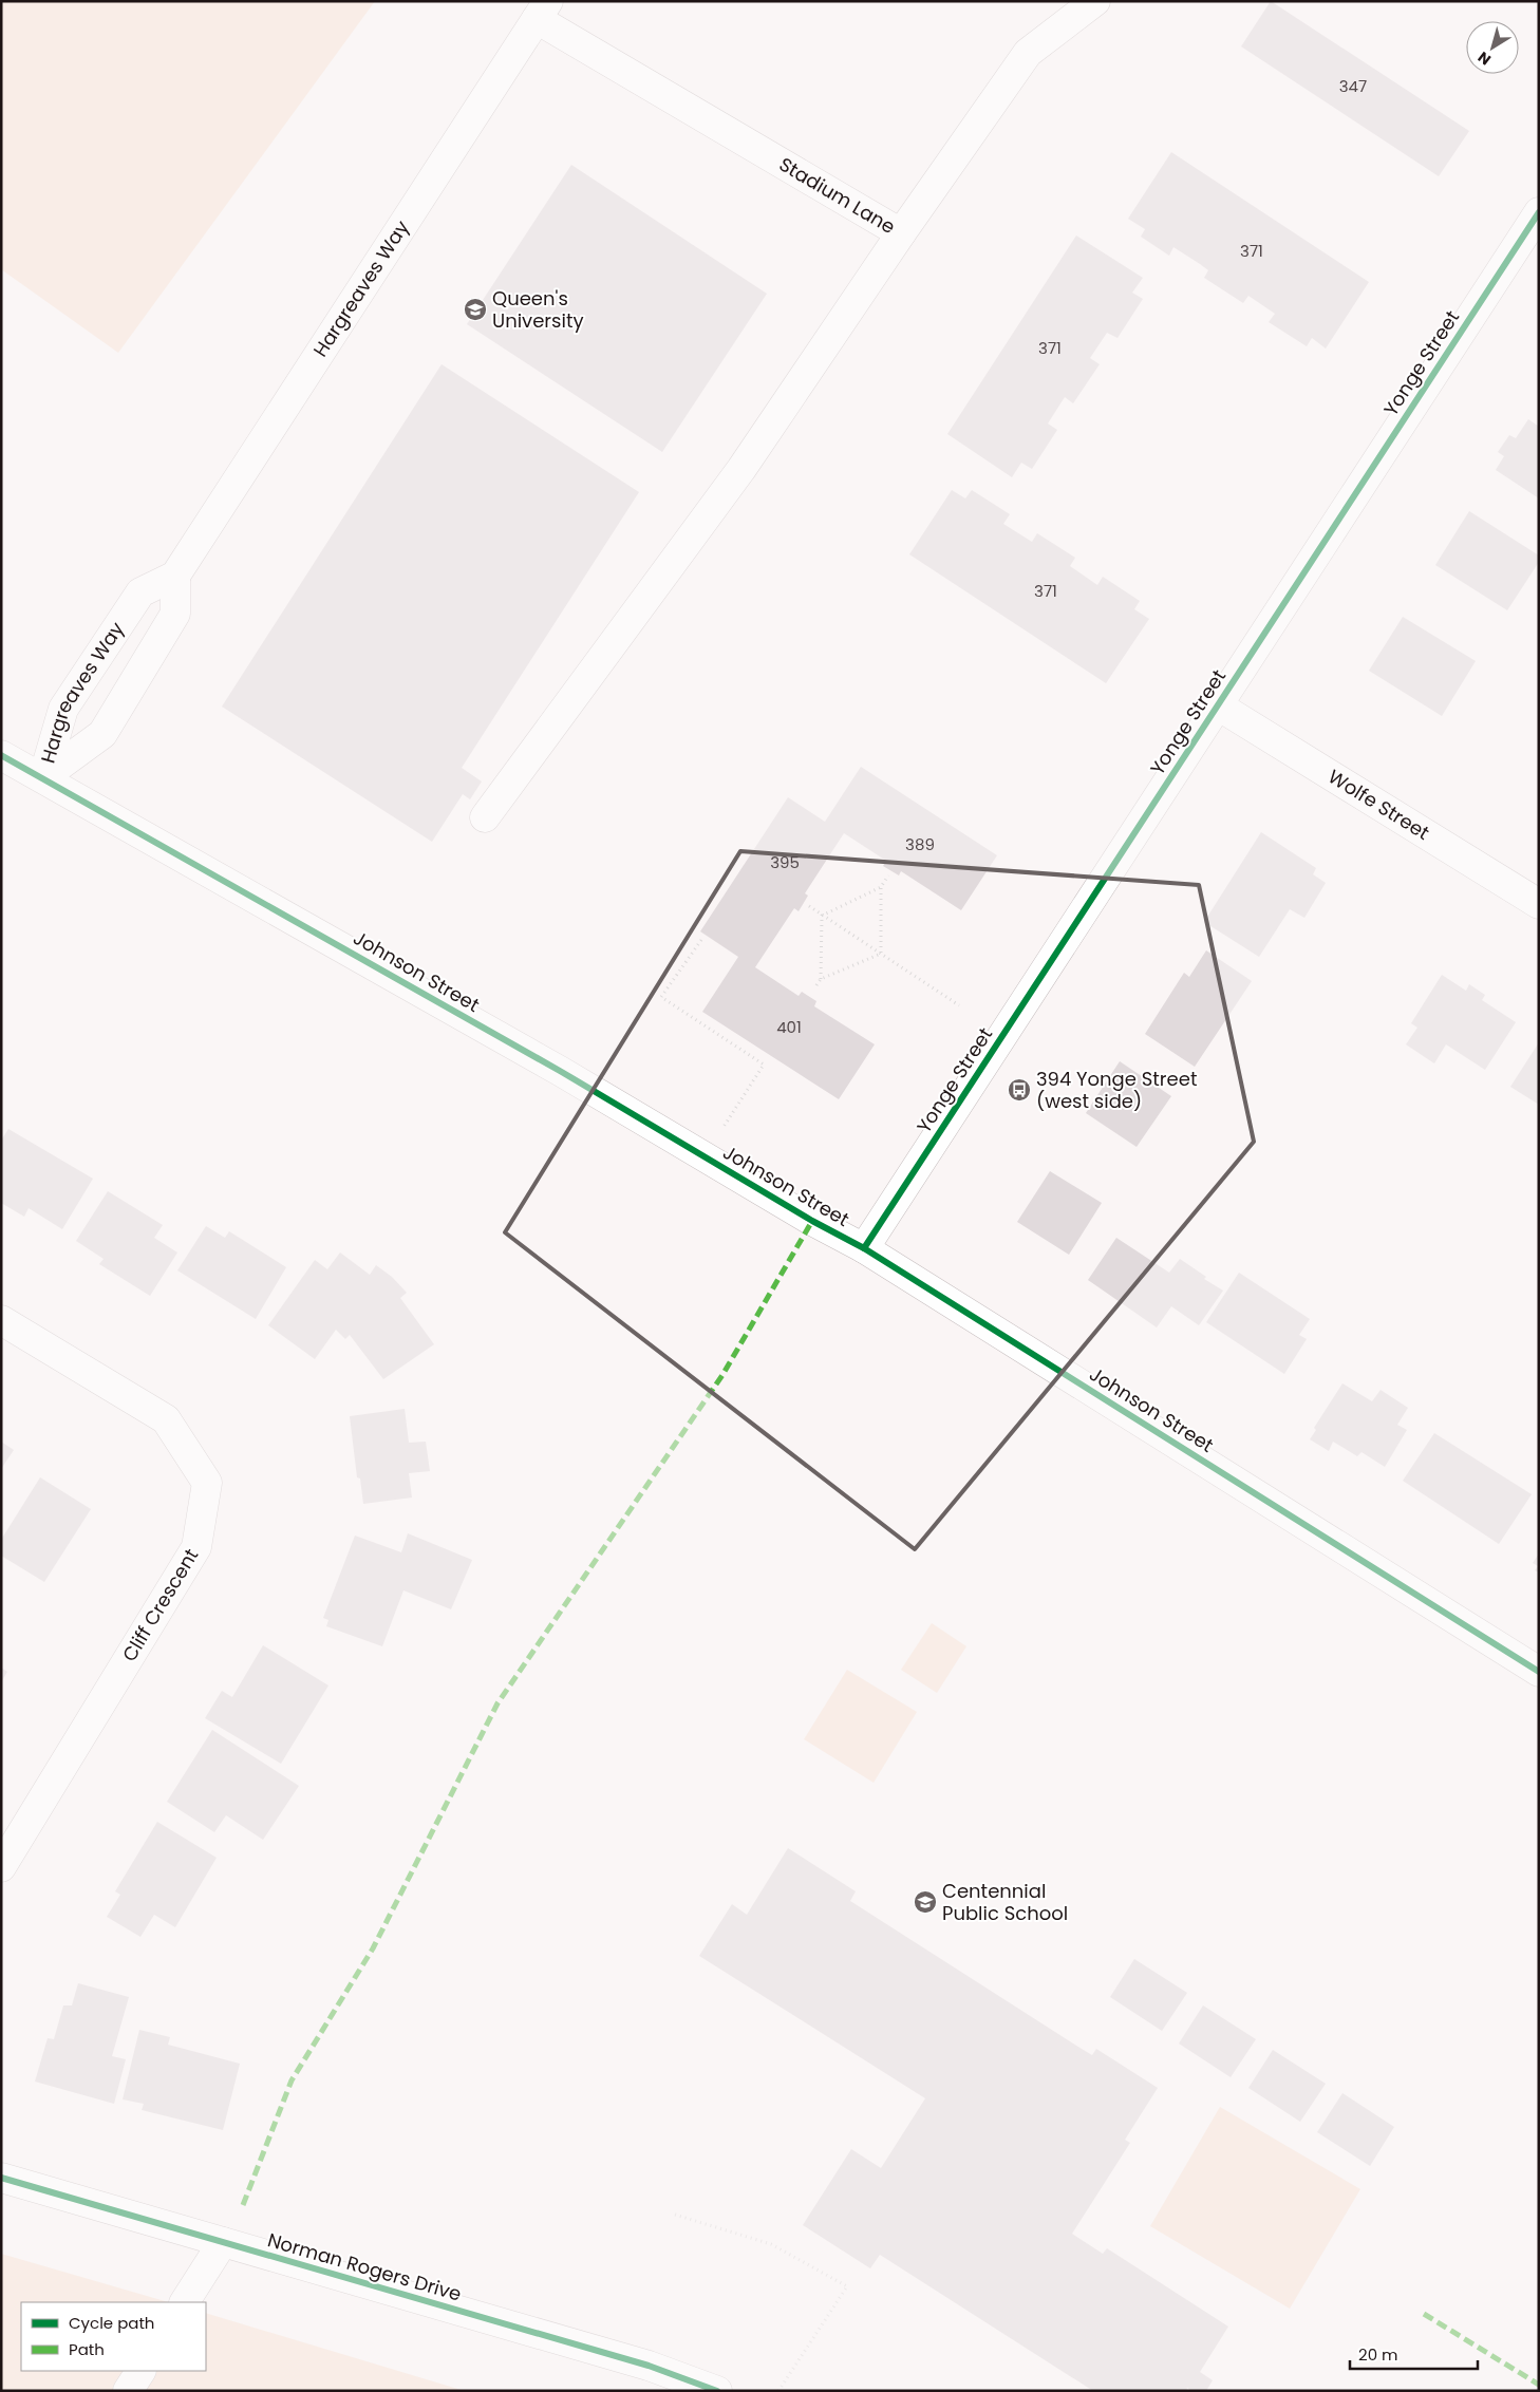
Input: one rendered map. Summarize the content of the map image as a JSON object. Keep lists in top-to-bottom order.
{
  "streets": {
    "street": [
      "Stadium Lane",
      "Hargreaves Way",
      "Yonge Street",
      "Wolfe Street",
      "Johnson Street",
      "Cliff Crescent",
      "Norman Rogers Drive"
    ]
  },
  "crossings": [
    ["Stadium Lane", "Hargreaves Way"],
    ["Hargreaves Way", "Johnson Street"],
    ["Yonge Street", "Wolfe Street"],
    ["Yonge Street", "Johnson Street"]
  ],
  "places": {
    "school or university": ["Queen's University", "Centennial Public School"],
    "bus stop": ["394 Yonge Street (west side)"]
  },
  "house_numbers": [
    "347",
    "371",
    "371",
    "371",
    "389",
    "395",
    "401"
  ],
  "legend": ["Cycle path", "Path"],
  "scale_bar": "20 m",
  "north": "bottom left"
}
